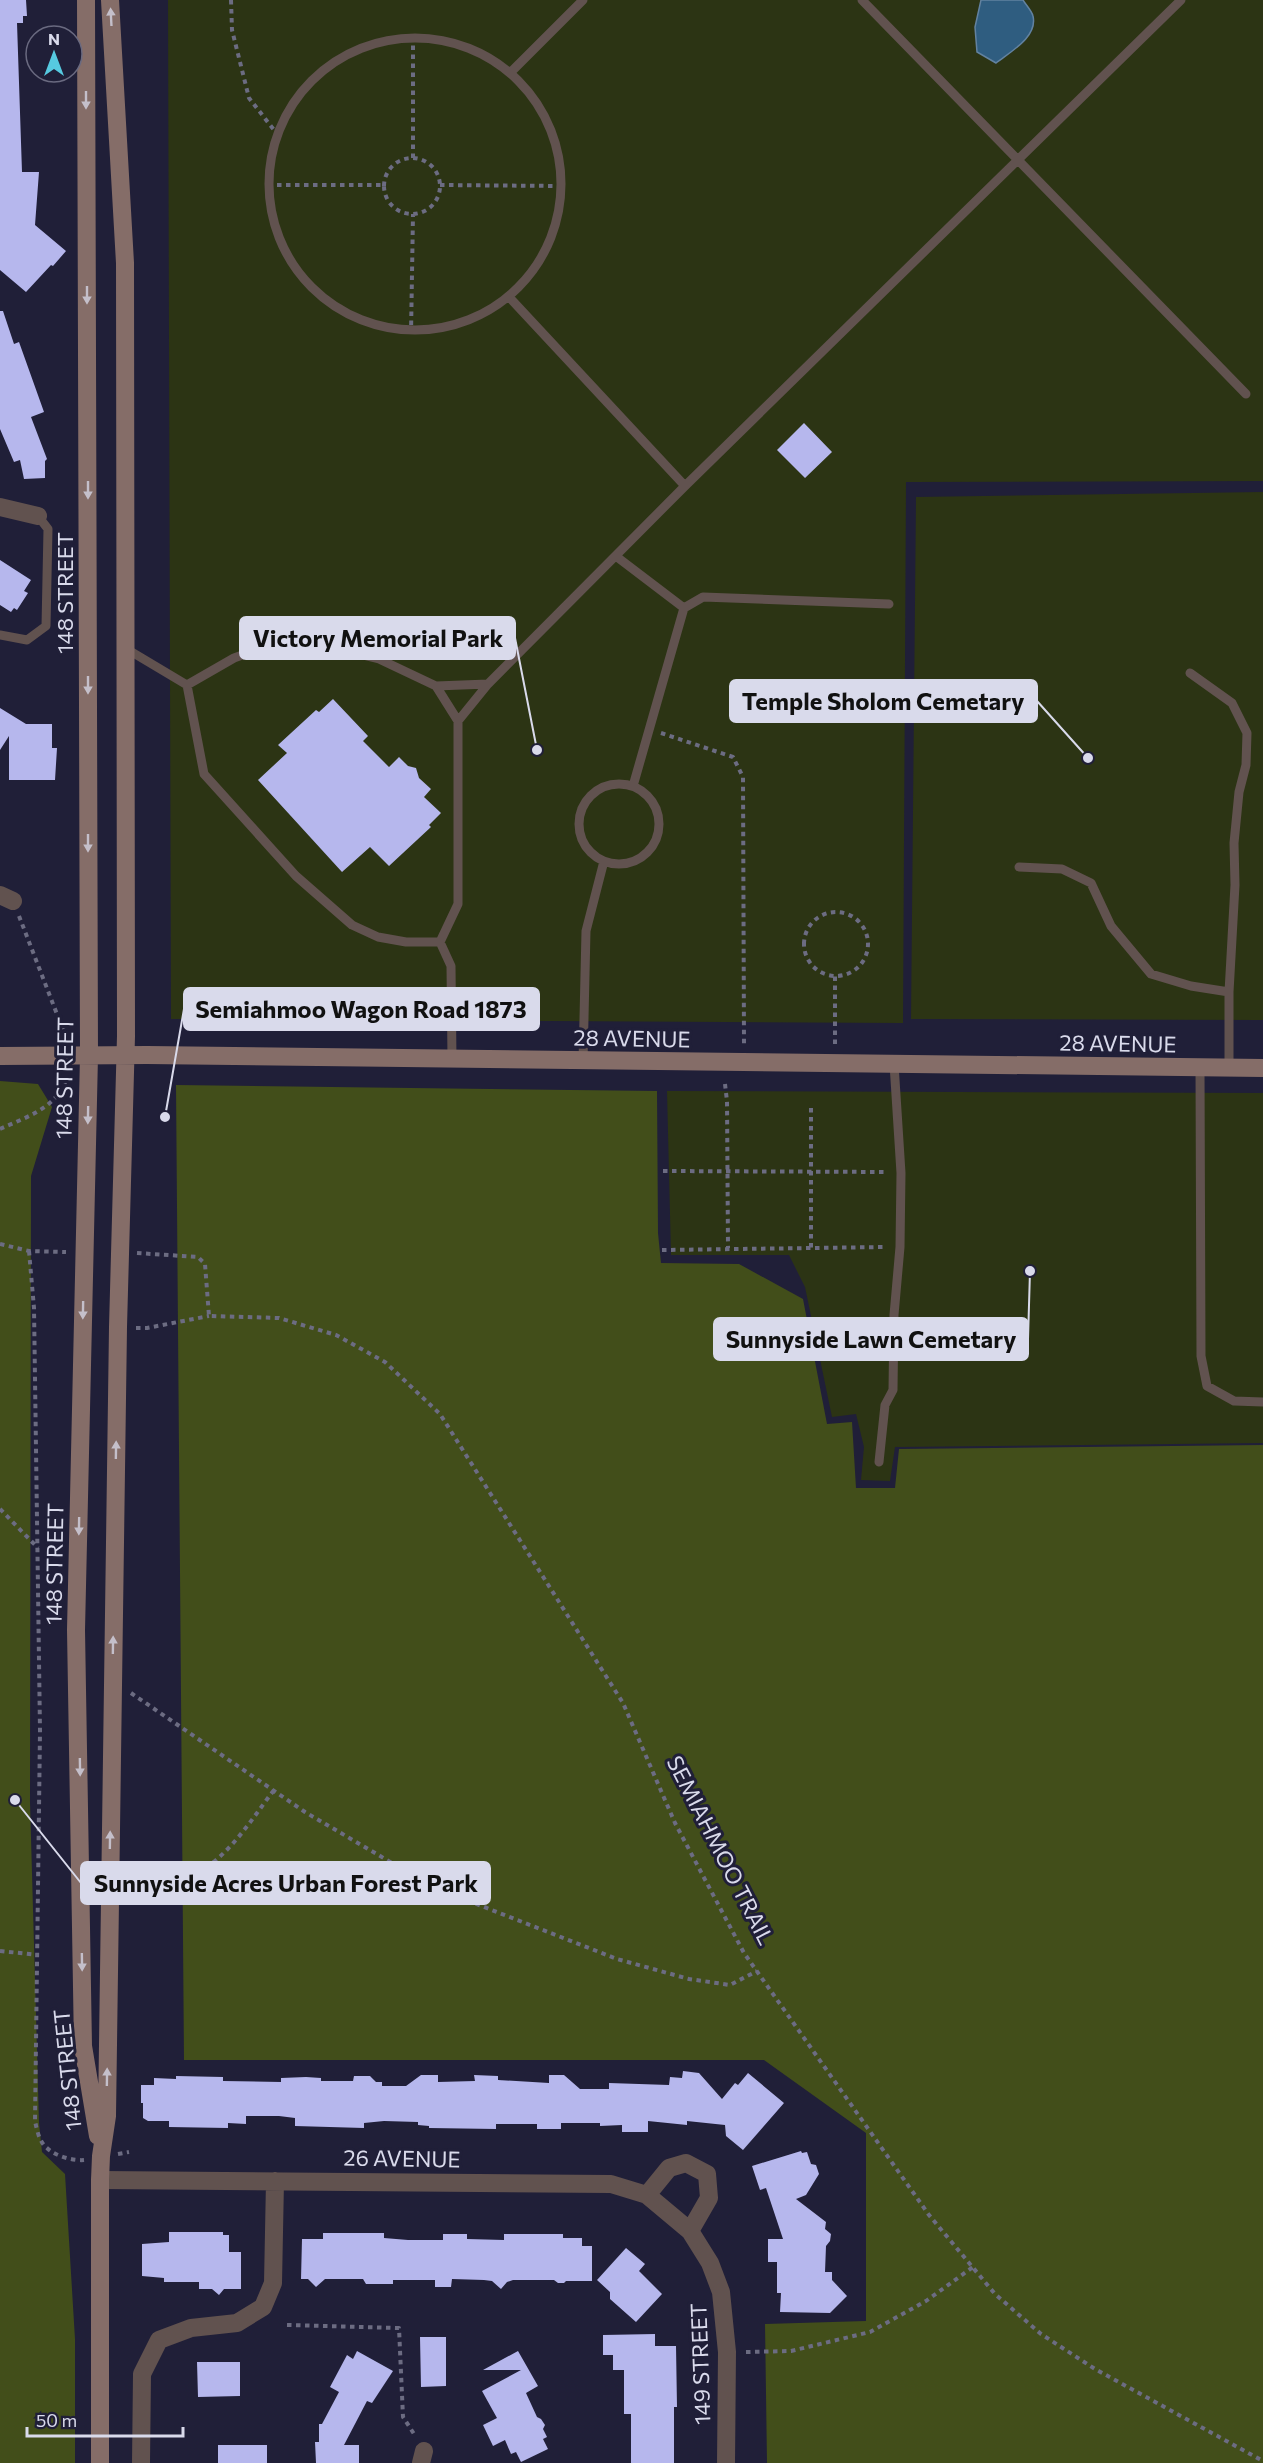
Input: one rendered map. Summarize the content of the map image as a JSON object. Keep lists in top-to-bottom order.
{
  "streets": {
    "main road": ["148 STREET", "28 AVENUE"],
    "street": ["26 AVENUE", "149 STREET"],
    "path": ["SEMIAHMOO TRAIL"]
  },
  "crossings": [
    ["148 STREET", "28 AVENUE"],
    ["148 STREET", "SEMIAHMOO TRAIL"],
    ["148 STREET", "26 AVENUE"],
    ["26 AVENUE", "149 STREET"]
  ],
  "places": [
    "Victory Memorial Park",
    "Temple Sholom Cemetary",
    "Semiahmoo Wagon Road 1873",
    "Sunnyside Lawn Cemetary",
    "Sunnyside Acres Urban Forest Park"
  ],
  "scale_bar": "50 m",
  "north": "top"
}
